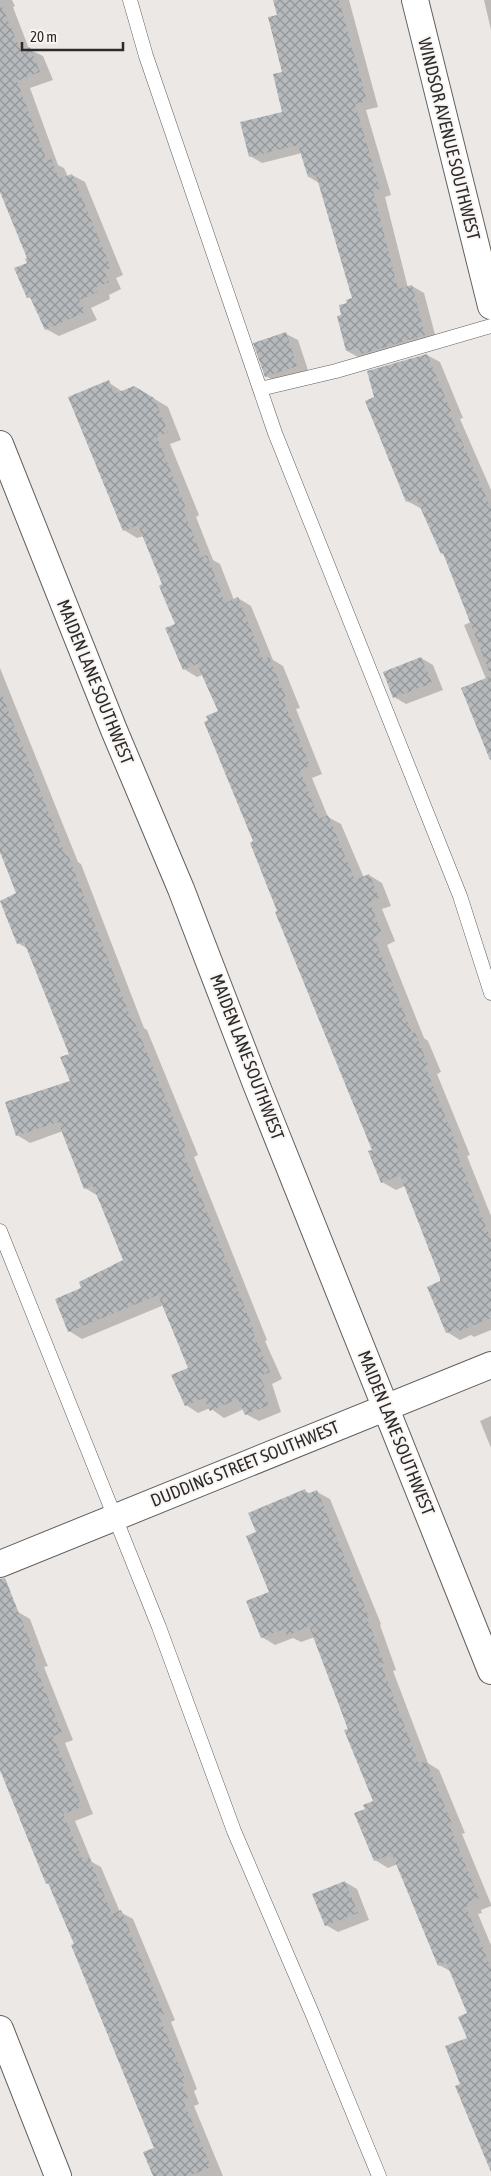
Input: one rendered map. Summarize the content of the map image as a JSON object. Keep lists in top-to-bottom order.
{
  "streets": {
    "street": ["WINDSOR AVENUE SOUTHWEST", "MAIDEN LANE SOUTHWEST", "DUDDING STREET SOUTHWEST"]
  },
  "crossings": [
    ["MAIDEN LANE SOUTHWEST", "DUDDING STREET SOUTHWEST"]
  ],
  "scale_bar": "20 m"
}
